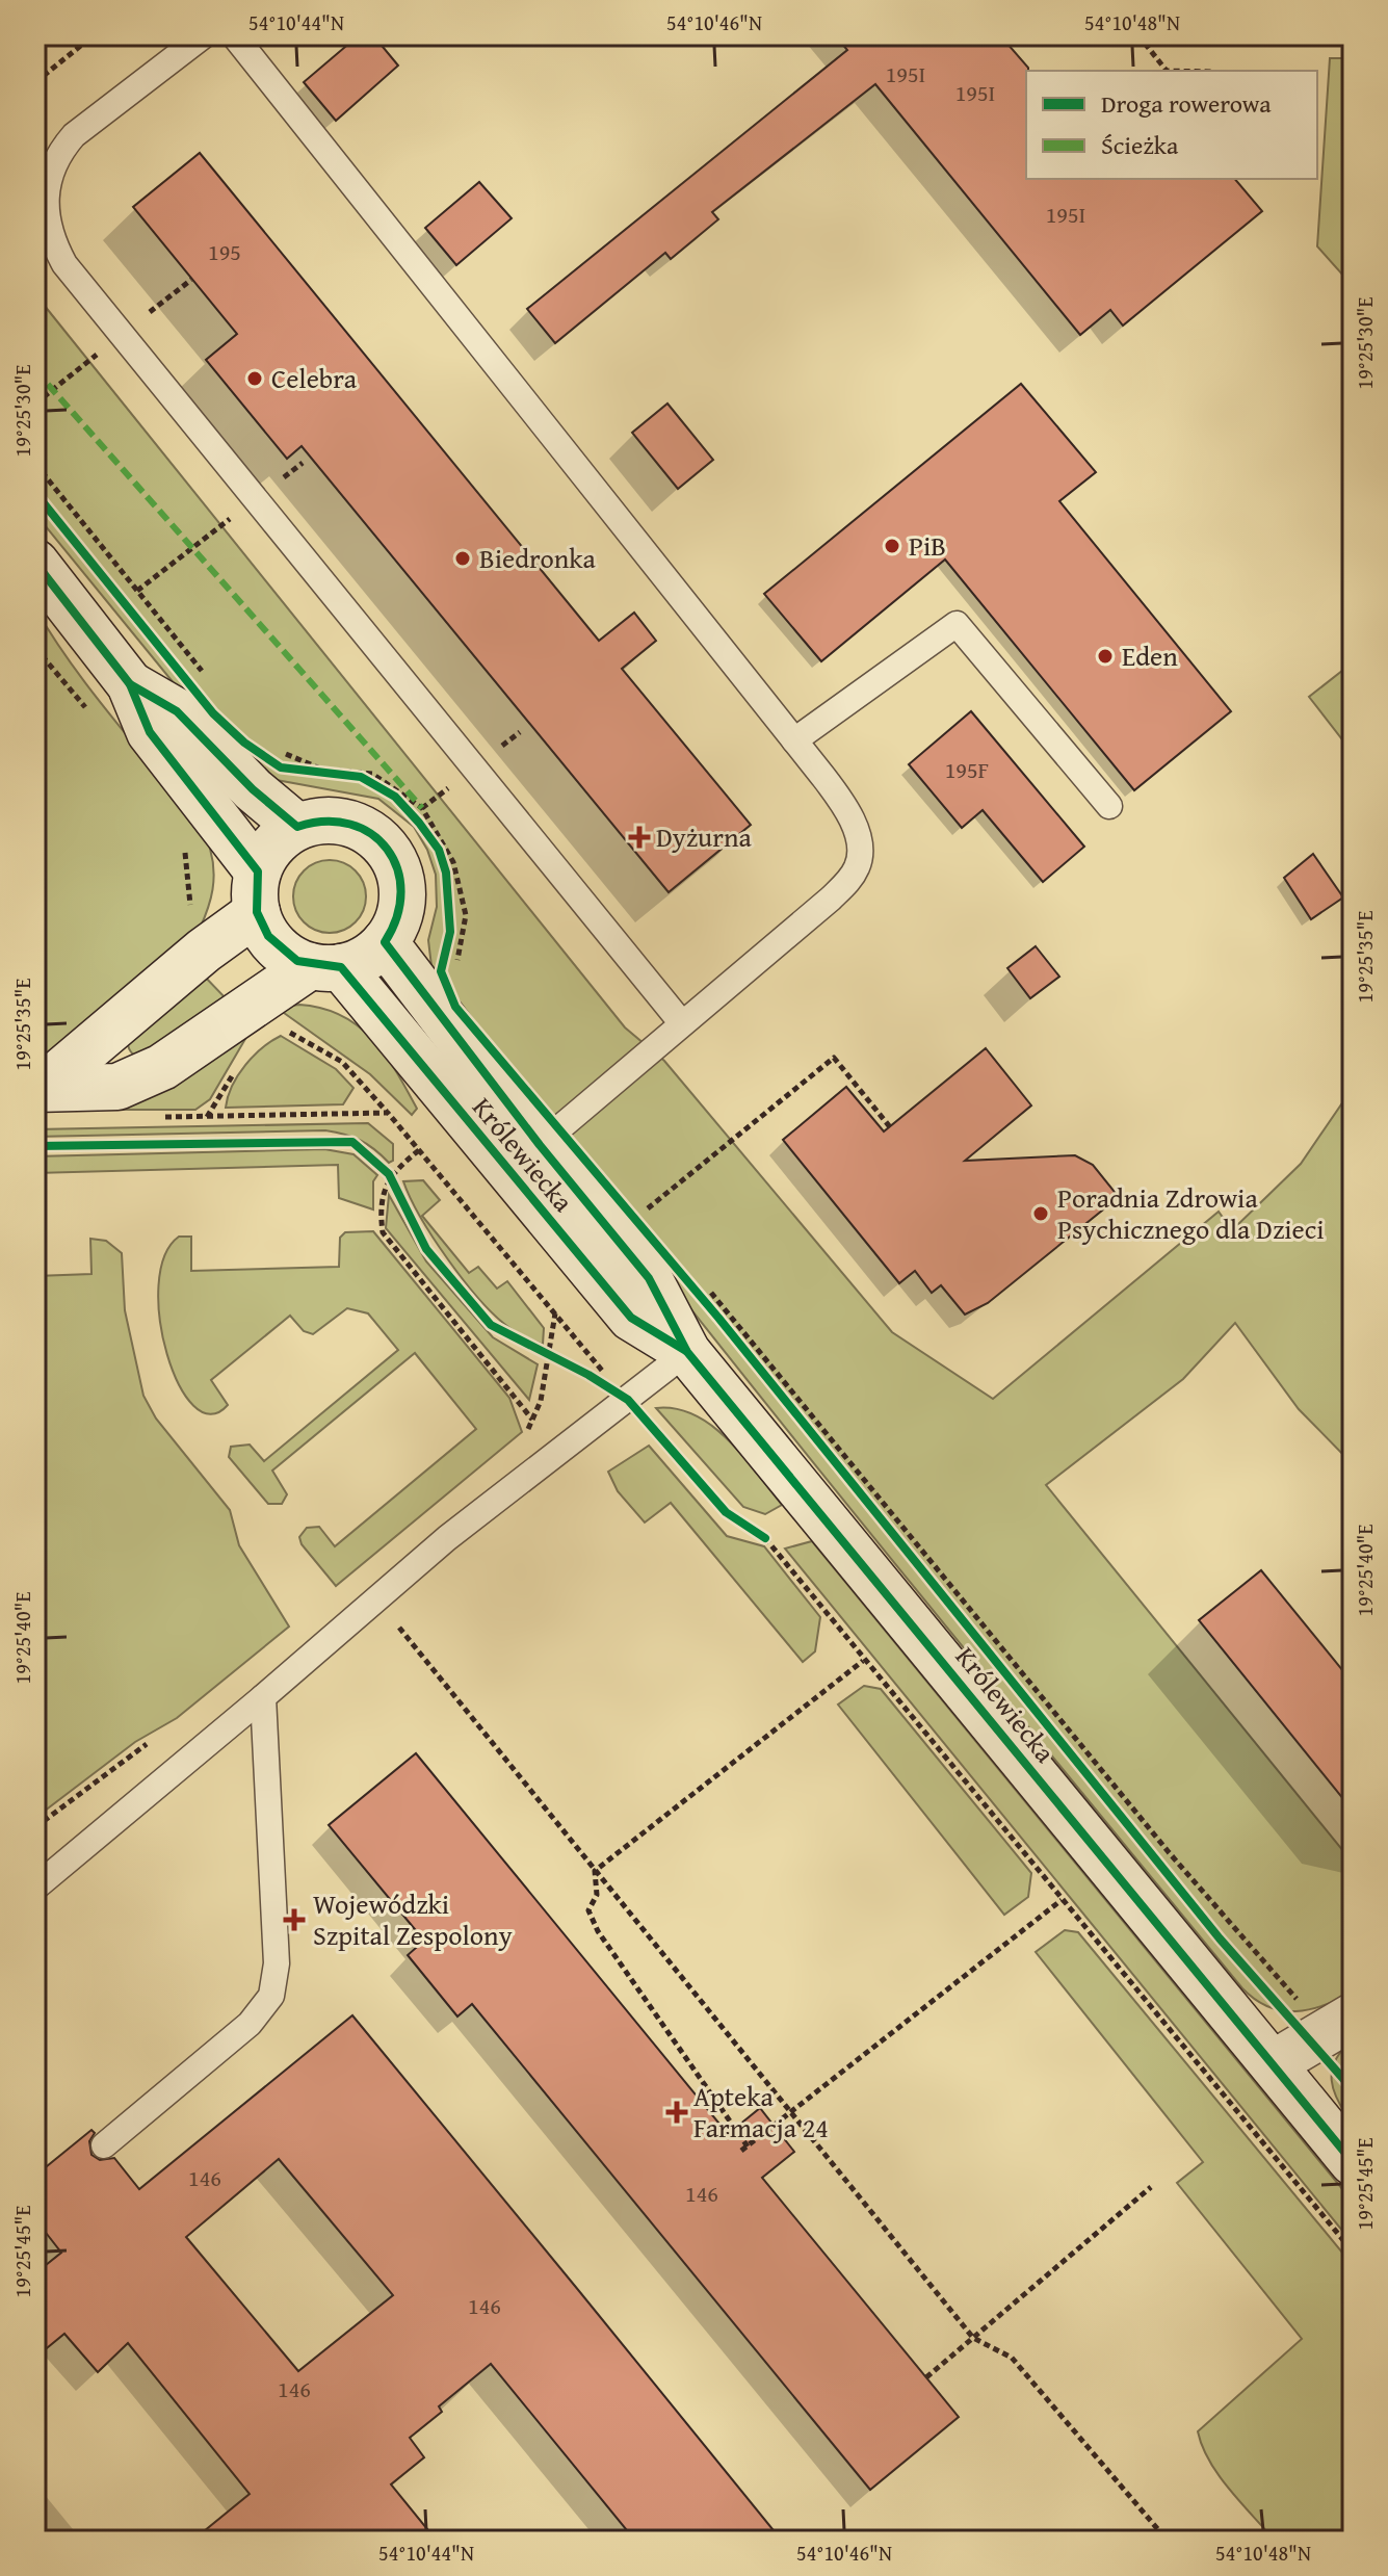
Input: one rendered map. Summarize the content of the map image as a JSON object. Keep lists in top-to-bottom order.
{
  "streets": {
    "main road": ["Królewiecka"]
  },
  "places": {
    "other": [
      "Celebra",
      "PiB",
      "Biedronka",
      "Eden",
      "Poradnia Zdrowia Psychicznego dla Dzieci"
    ],
    "health": ["Dyżurna", "Wojewódzki Szpital Zespolony", "Apteka Farmacja 24"]
  },
  "house_numbers": [
    "195I",
    "195I",
    "195I",
    "195",
    "195F",
    "146",
    "146",
    "146",
    "146"
  ],
  "legend": ["Droga rowerowa", "Ścieżka"],
  "coordinates": [
    "54°10'44\"N",
    "54°10'46\"N",
    "54°10'48\"N",
    "19°25'30\"E",
    "19°25'35\"E",
    "19°25'40\"E",
    "19°25'45\"E"
  ]
}
